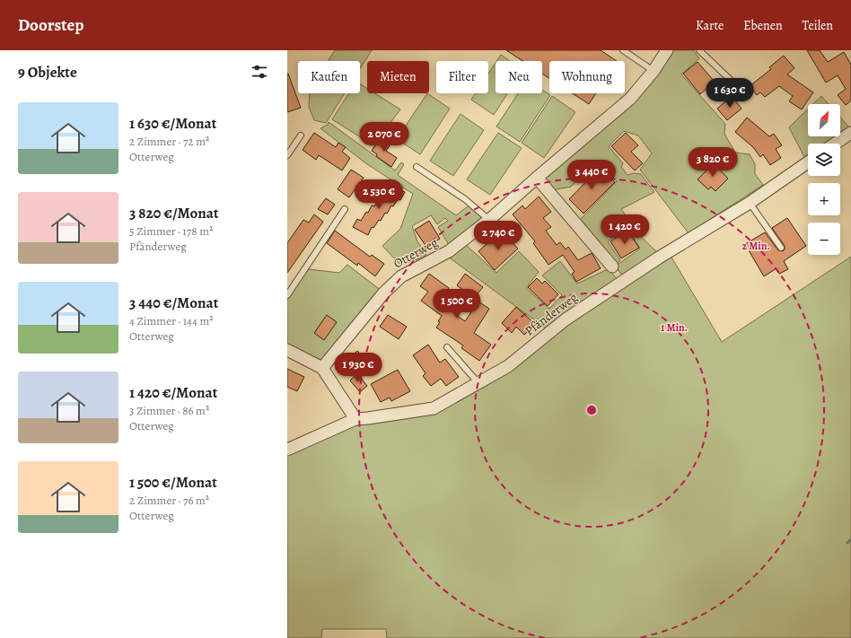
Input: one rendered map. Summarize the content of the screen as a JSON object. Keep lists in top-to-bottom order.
{
  "streets": {
    "street": ["Otterweg", "Pfänderweg"]
  },
  "north": "top right",
  "page": {
    "header": "Doorstep",
    "nav": ["Karte", "Ebenen", "Teilen"],
    "heading": "9 Objekte",
    "chip": [
      "Kaufen",
      "Mieten",
      "Filter",
      "Neu",
      "Wohnung"
    ],
    "price": [
      "1 630 €",
      "2 070 €",
      "3 820 €",
      "3 440 €",
      "2 530 €",
      "1 420 €",
      "2 740 €",
      "1 500 €",
      "1 930 €"
    ],
    "list": [
      {
        "name": "1 630 €/Monat",
        "note": "2 Zimmer · 72 m² · Otterweg"
      },
      {
        "name": "3 820 €/Monat",
        "note": "5 Zimmer · 178 m² · Pfänderweg"
      },
      {
        "name": "3 440 €/Monat",
        "note": "4 Zimmer · 144 m² · Otterweg"
      },
      {
        "name": "1 420 €/Monat",
        "note": "3 Zimmer · 86 m² · Otterweg"
      },
      {
        "name": "1 500 €/Monat",
        "note": "2 Zimmer · 76 m² · Otterweg"
      }
    ],
    "map_buttons": ["+", "−"]
  },
  "rings": ["2 Min.", "1 Min."]
}
